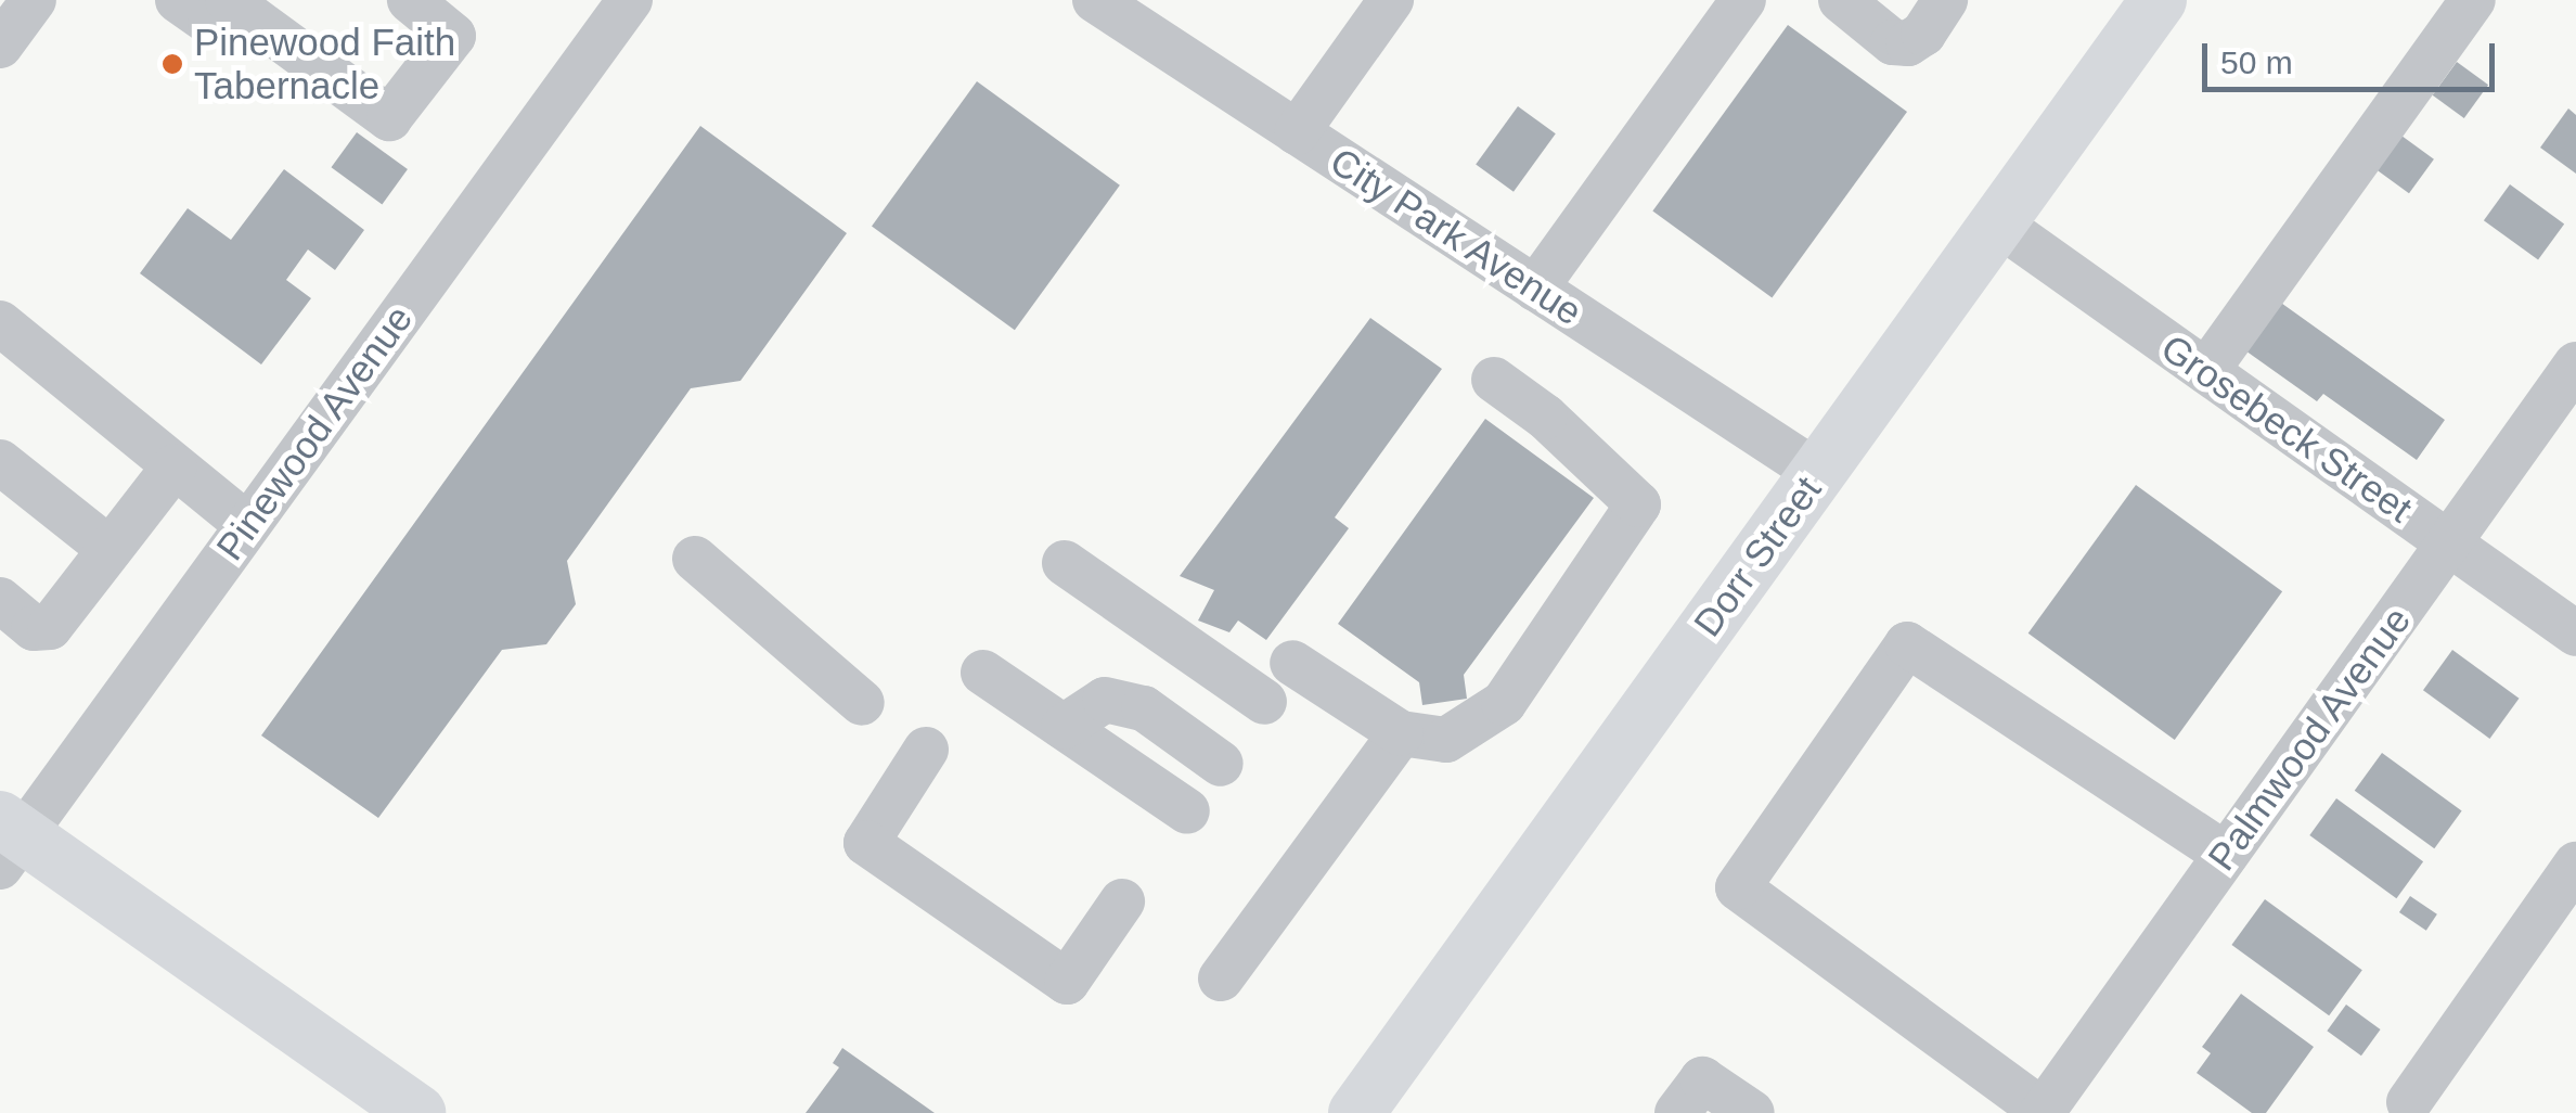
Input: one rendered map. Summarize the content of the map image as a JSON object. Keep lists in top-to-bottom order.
{
  "streets": {
    "main road": ["Dorr Street"],
    "street": [
      "City Park Avenue",
      "Grosebeck Street",
      "Pinewood Avenue",
      "Palmwood Avenue"
    ]
  },
  "crossings": [
    ["City Park Avenue", "Dorr Street"],
    ["Grosebeck Street", "Dorr Street"],
    ["Grosebeck Street", "Palmwood Avenue"]
  ],
  "places": ["Pinewood Faith Tabernacle"],
  "scale_bar": "50 m"
}
